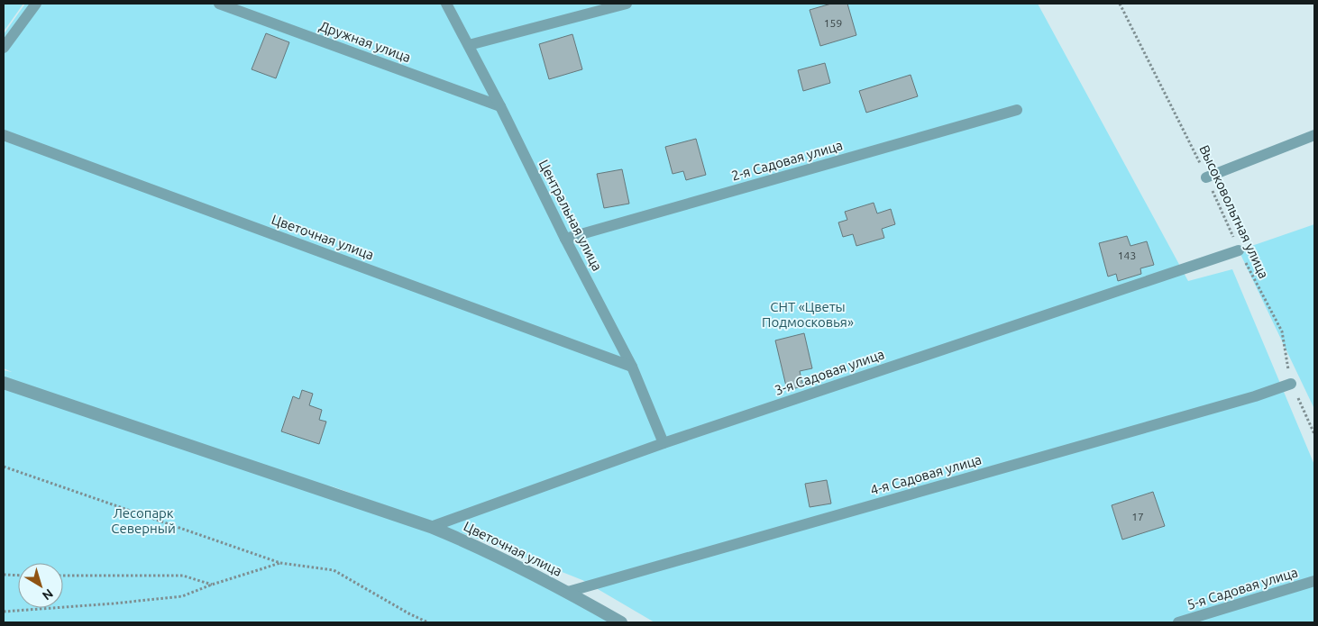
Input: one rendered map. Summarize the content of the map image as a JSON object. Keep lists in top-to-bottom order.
{
  "streets": {
    "street": ["Цветочная улица"],
    "lane": [
      "Дружная улица",
      "2-я Садовая улица",
      "Центральная улица",
      "3-я Садовая улица",
      "4-я Садовая улица",
      "5-я Садовая улица"
    ],
    "path": ["Высоковольтная улица"]
  },
  "crossings": [
    ["Дружная улица", "Центральная улица"],
    ["2-я Садовая улица", "Центральная улица"],
    ["Высоковольтная улица", "3-я Садовая улица"],
    ["Высоковольтная улица", "4-я Садовая улица"],
    ["Центральная улица", "Цветочная улица"],
    ["Центральная улица", "3-я Садовая улица"],
    ["Цветочная улица", "3-я Садовая улица"],
    ["Цветочная улица", "4-я Садовая улица"]
  ],
  "parks": ["СНТ «Цветы Подмосковья»", "Лесопарк Северный"],
  "house_numbers": ["159", "143", "17"],
  "north": "bottom right"
}
